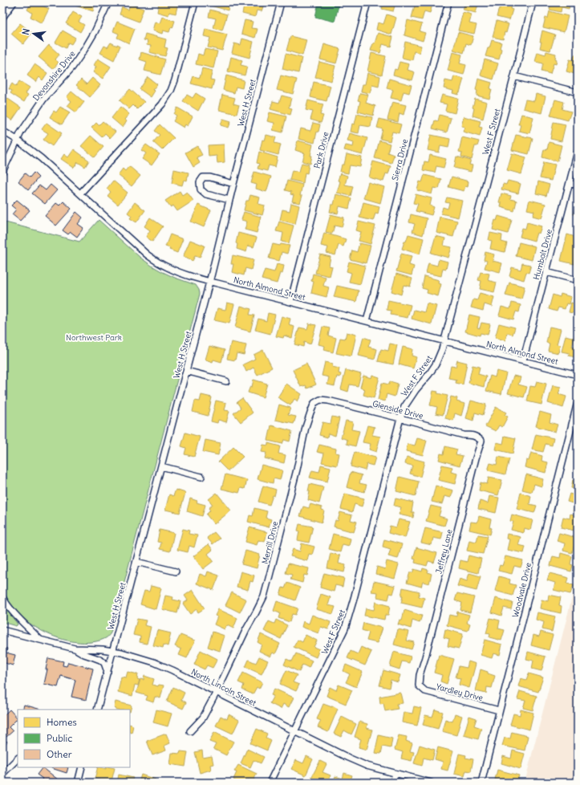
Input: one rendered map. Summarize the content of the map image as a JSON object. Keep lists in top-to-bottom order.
{
  "streets": {
    "street": [
      "Devonshire Drive",
      "West H Street",
      "West F Street",
      "Park Drive",
      "Sierra Drive",
      "Humbolt Drive",
      "North Almond Street",
      "Glenside Drive",
      "Merrill Drive",
      "Jeffrey Lane",
      "Woodvale Drive",
      "North Lincoln Street",
      "Yardley Drive"
    ]
  },
  "crossings": [
    ["Devonshire Drive", "North Almond Street"],
    ["West H Street", "North Almond Street"],
    ["West H Street", "North Lincoln Street"],
    ["West F Street", "North Almond Street"],
    ["West F Street", "Glenside Drive"],
    ["West F Street", "North Lincoln Street"],
    ["Park Drive", "North Almond Street"],
    ["Sierra Drive", "North Almond Street"],
    ["Humbolt Drive", "North Almond Street"],
    ["Glenside Drive", "Merrill Drive"],
    ["Glenside Drive", "Jeffrey Lane"],
    ["Merrill Drive", "North Lincoln Street"],
    ["Jeffrey Lane", "Yardley Drive"],
    ["Woodvale Drive", "Yardley Drive"]
  ],
  "parks": ["Northwest Park"],
  "legend": ["Homes", "Public", "Other"],
  "north": "left"
}
